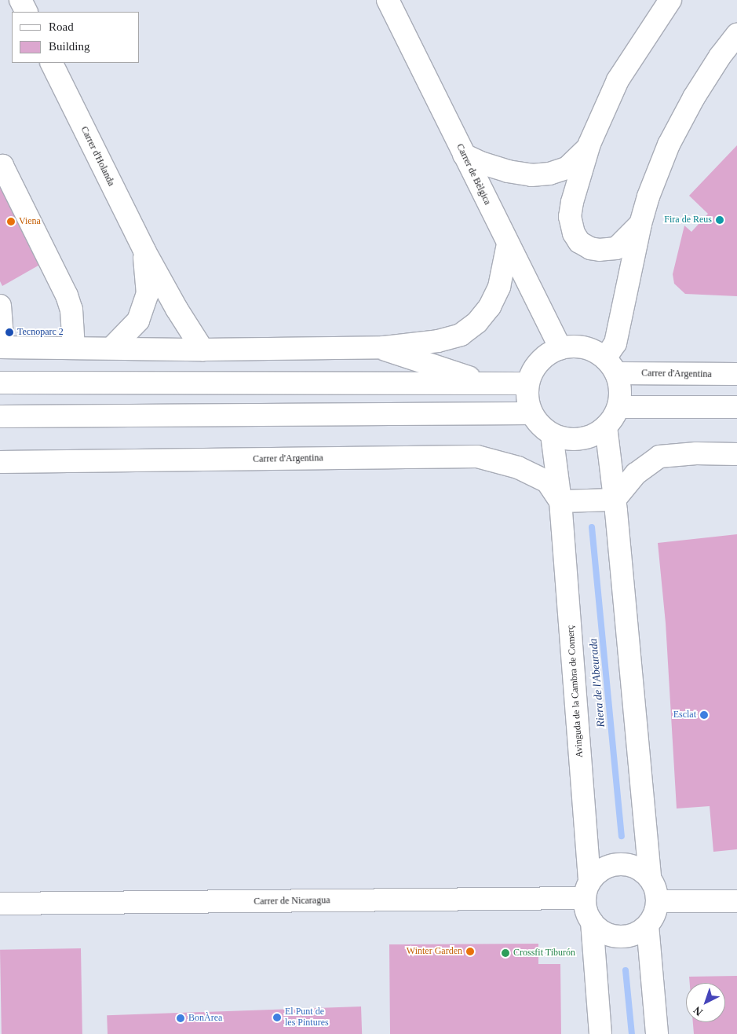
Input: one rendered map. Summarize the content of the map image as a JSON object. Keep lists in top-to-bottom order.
{
  "streets": {
    "street": [
      "Carrer d'Holanda",
      "Carrer de Bèlgica",
      "Carrer d'Argentina",
      "Avinguda de la Cambra de Comerç",
      "Carrer de Nicaragua"
    ]
  },
  "crossings": [
    ["Carrer de Bèlgica", "Carrer d'Argentina"],
    ["Carrer de Bèlgica", "Avinguda de la Cambra de Comerç"],
    ["Carrer d'Argentina", "Avinguda de la Cambra de Comerç"],
    ["Avinguda de la Cambra de Comerç", "Carrer de Nicaragua"]
  ],
  "water": ["Riera de l'Abeurada"],
  "places": [
    "Fira de Reus",
    "Viena",
    "Tecnoparc 2",
    "Esclat",
    "Winter Garden",
    "Crossfit Tiburón",
    "El Punt de les Pintures",
    "BonÀrea"
  ],
  "legend": ["Road", "Building"],
  "north": "bottom left"
}
